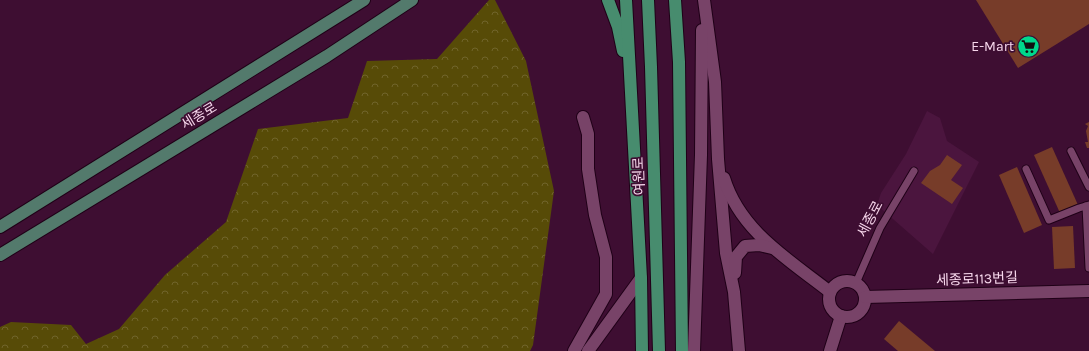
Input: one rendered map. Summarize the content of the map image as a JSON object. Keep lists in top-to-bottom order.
{
  "streets": {
    "highway": ["여원로"],
    "main road": ["세종로"],
    "street": ["세종로113번길"]
  },
  "crossings": [
    ["세종로", "세종로113번길"]
  ],
  "places": {
    "supermarket": ["E-Mart"]
  }
}
